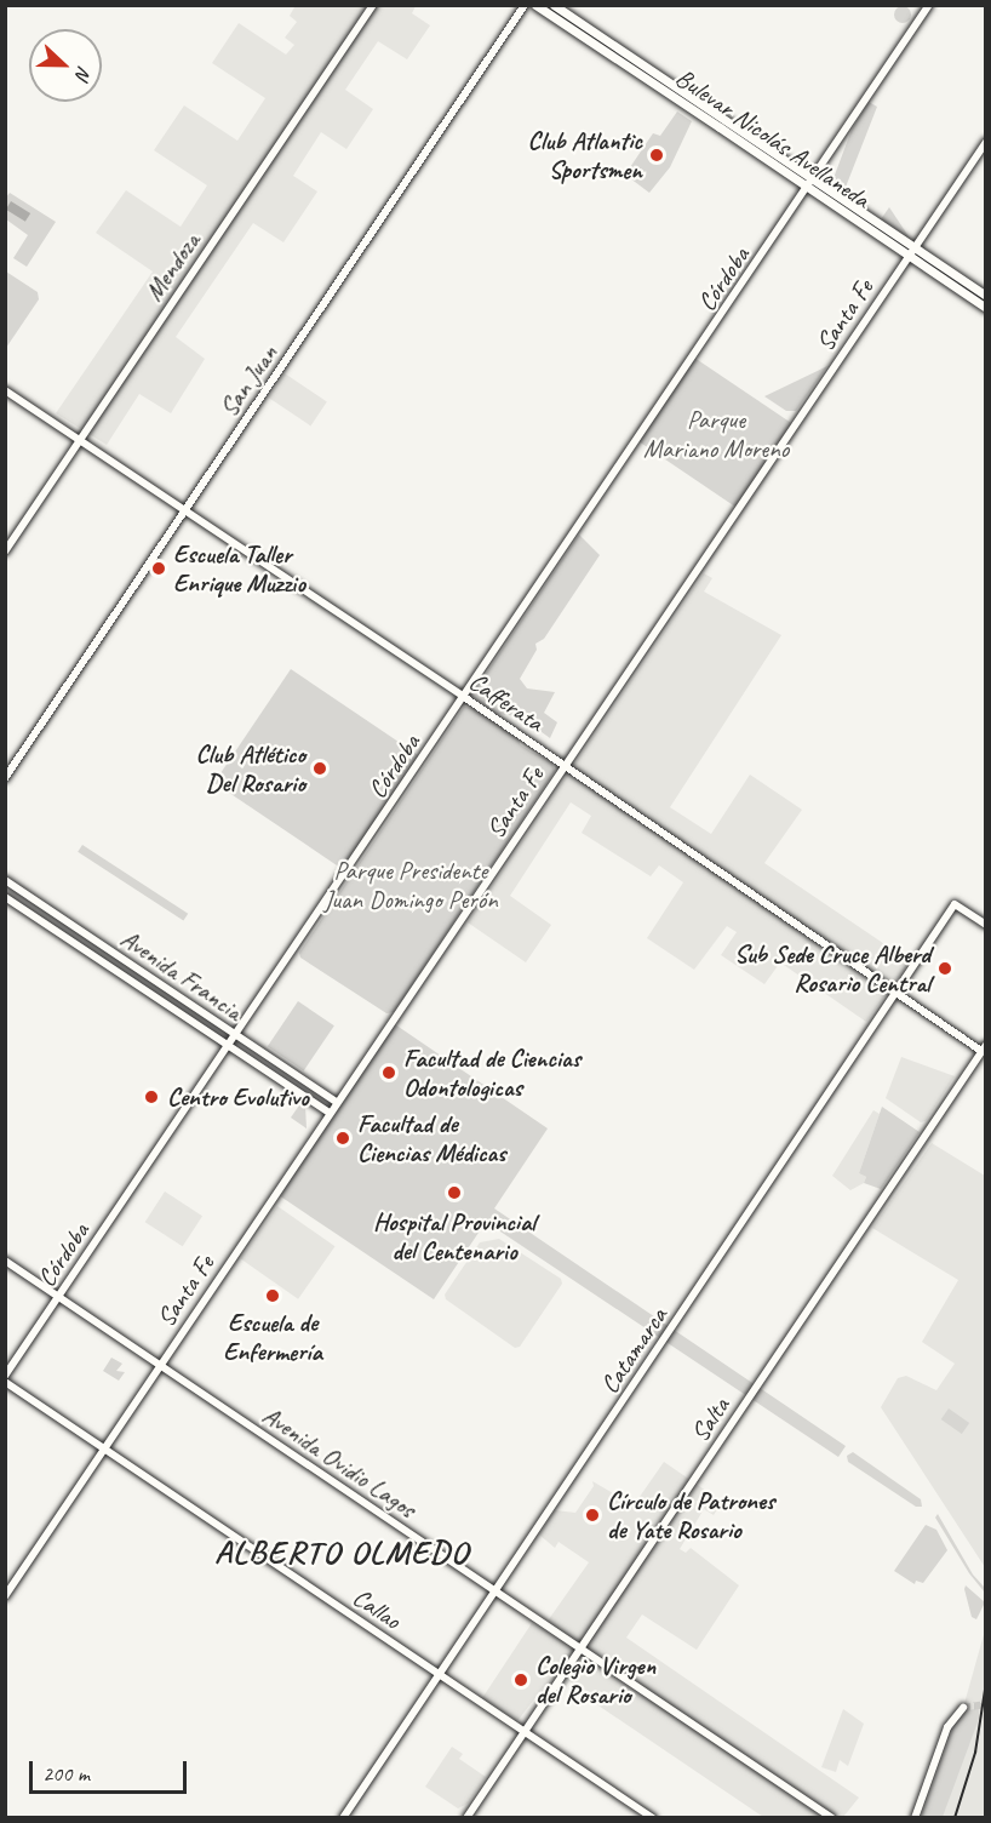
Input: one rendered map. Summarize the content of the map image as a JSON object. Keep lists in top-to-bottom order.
{
  "streets": {
    "main road": [
      "Bulevar Nicolás Avellaneda",
      "Mendoza",
      "Córdoba",
      "Santa Fe",
      "San Juan",
      "Cafferata",
      "Avenida Francia",
      "Catamarca",
      "Salta",
      "Avenida Ovidio Lagos",
      "Callao"
    ]
  },
  "crossings": [
    ["Bulevar Nicolás Avellaneda", "Córdoba"],
    ["Bulevar Nicolás Avellaneda", "Santa Fe"],
    ["Mendoza", "Cafferata"],
    ["Córdoba", "Cafferata"],
    ["Córdoba", "Avenida Francia"],
    ["Córdoba", "Avenida Ovidio Lagos"],
    ["Santa Fe", "Cafferata"],
    ["Santa Fe", "Avenida Francia"],
    ["Santa Fe", "Avenida Ovidio Lagos"],
    ["Santa Fe", "Callao"],
    ["San Juan", "Cafferata"],
    ["Cafferata", "Catamarca"],
    ["Cafferata", "Salta"],
    ["Catamarca", "Avenida Ovidio Lagos"],
    ["Catamarca", "Callao"],
    ["Salta", "Avenida Ovidio Lagos"],
    ["Salta", "Callao"]
  ],
  "districts": ["ALBERTO OLMEDO"],
  "parks": ["Parque Mariano Moreno", "Parque Presidente Juan Domingo Perón"],
  "places": [
    "Club Atlantic Sportsmen",
    "Escuela Taller Enrique Muzzio",
    "Club Atlético Del Rosario",
    "Sub Sede Cruce Alberd Rosario Central",
    "Facultad de Ciencias Odontologicas",
    "Centro Evolutivo",
    "Facultad de Ciencias Médicas",
    "Hospital Provincial del Centenario",
    "Escuela de Enfermería",
    "Círculo de Patrones de Yate Rosario",
    "Colegio Virgen del Rosario"
  ],
  "scale_bar": "200 m",
  "north": "right"
}
